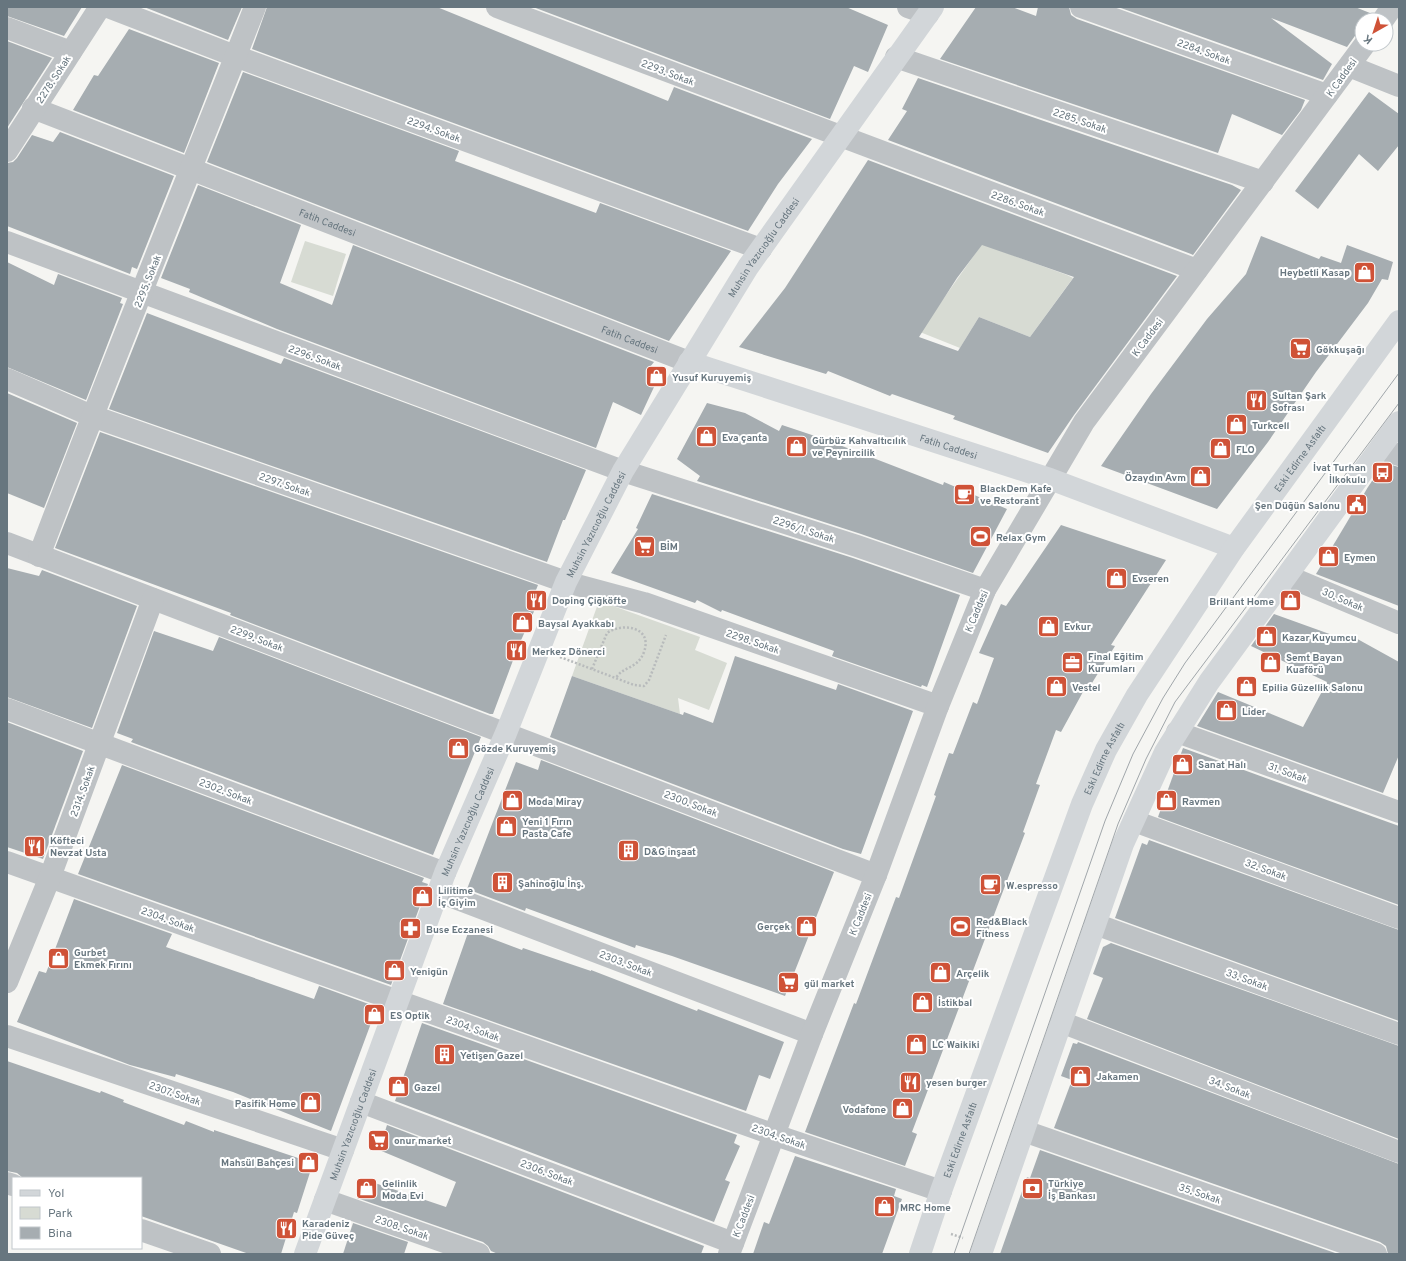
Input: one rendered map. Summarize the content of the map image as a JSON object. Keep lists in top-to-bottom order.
{
  "streets": {
    "main road": ["Fatih Caddesi", "Muhsin Yazıcıoğlu Caddesi", "Eski Edirne Asfaltı"],
    "street": [
      "2284. Sokak",
      "2293. Sokak",
      "K Caddesi",
      "2278. Sokak",
      "2285. Sokak",
      "2294. Sokak",
      "2286. Sokak",
      "2295. Sokak",
      "2296. Sokak",
      "2297. Sokak",
      "2296/1. Sokak",
      "30. Sokak",
      "2299. Sokak",
      "2298. Sokak",
      "31. Sokak",
      "2314. Sokak",
      "2302. Sokak",
      "2300. Sokak",
      "32. Sokak",
      "2304. Sokak",
      "2303. Sokak",
      "33. Sokak",
      "34. Sokak",
      "2307. Sokak",
      "2306. Sokak",
      "35. Sokak",
      "2308. Sokak"
    ]
  },
  "crossings": [
    ["2284. Sokak", "K Caddesi"],
    ["2293. Sokak", "2286. Sokak"],
    ["2293. Sokak", "Muhsin Yazıcıoğlu Caddesi"],
    ["K Caddesi", "2285. Sokak"],
    ["K Caddesi", "2286. Sokak"],
    ["K Caddesi", "Fatih Caddesi"],
    ["K Caddesi", "2296/1. Sokak"],
    ["K Caddesi", "2298. Sokak"],
    ["K Caddesi", "2300. Sokak"],
    ["K Caddesi", "2304. Sokak"],
    ["K Caddesi", "2303. Sokak"],
    ["K Caddesi", "2306. Sokak"],
    ["2278. Sokak", "Fatih Caddesi"],
    ["2285. Sokak", "Muhsin Yazıcıoğlu Caddesi"],
    ["2294. Sokak", "Muhsin Yazıcıoğlu Caddesi"],
    ["2294. Sokak", "2295. Sokak"],
    ["2286. Sokak", "Muhsin Yazıcıoğlu Caddesi"],
    ["Fatih Caddesi", "Muhsin Yazıcıoğlu Caddesi"],
    ["Fatih Caddesi", "2295. Sokak"],
    ["Fatih Caddesi", "Eski Edirne Asfaltı"],
    ["Muhsin Yazıcıoğlu Caddesi", "2296. Sokak"],
    ["Muhsin Yazıcıoğlu Caddesi", "2297. Sokak"],
    ["Muhsin Yazıcıoğlu Caddesi", "2296/1. Sokak"],
    ["Muhsin Yazıcıoğlu Caddesi", "2299. Sokak"],
    ["Muhsin Yazıcıoğlu Caddesi", "2298. Sokak"],
    ["Muhsin Yazıcıoğlu Caddesi", "2302. Sokak"],
    ["Muhsin Yazıcıoğlu Caddesi", "2300. Sokak"],
    ["Muhsin Yazıcıoğlu Caddesi", "2304. Sokak"],
    ["Muhsin Yazıcıoğlu Caddesi", "2303. Sokak"],
    ["Muhsin Yazıcıoğlu Caddesi", "2307. Sokak"],
    ["Muhsin Yazıcıoğlu Caddesi", "2306. Sokak"],
    ["Muhsin Yazıcıoğlu Caddesi", "2308. Sokak"],
    ["2295. Sokak", "2296. Sokak"],
    ["2295. Sokak", "2297. Sokak"],
    ["2295. Sokak", "2299. Sokak"],
    ["2296. Sokak", "2296/1. Sokak"],
    ["Eski Edirne Asfaltı", "2304. Sokak"],
    ["2297. Sokak", "2298. Sokak"],
    ["2299. Sokak", "2314. Sokak"],
    ["2299. Sokak", "2300. Sokak"],
    ["2314. Sokak", "2302. Sokak"],
    ["2314. Sokak", "2304. Sokak"],
    ["2302. Sokak", "2303. Sokak"]
  ],
  "places": {
    "shop": [
      "Heybetli Kasap",
      "Yusuf Kuruyemiş",
      "Turkcell",
      "Eva çanta",
      "Gürbüz Kahvaltıcılık ve Peynircilik",
      "FLO",
      "Özaydın Avm",
      "Eymen",
      "Evseren",
      "Brillant Home",
      "Baysal Ayakkabı",
      "Evkur",
      "Kazar Kuyumcu",
      "Semt Bayan Kuaförü",
      "Vestel",
      "Epilia Güzellik Salonu",
      "Lider",
      "Gözde Kuruyemiş",
      "Sanat Halı",
      "Moda Miray",
      "Ravmen",
      "Yeni 1 Fırın Pasta Cafe",
      "Lilitime İç Giyim",
      "Gerçek",
      "Gurbet Ekmek Fırını",
      "Yenigün",
      "Arçelik",
      "İstikbal",
      "ES Optik",
      "LC Waikiki",
      "Jakamen",
      "Gazel",
      "Pasifik Home",
      "Vodafone",
      "Mahsül Bahçesi",
      "Gelinlik Moda Evi",
      "MRC Home"
    ],
    "supermarket": [
      "Gökkuşağı",
      "BİM",
      "gül market",
      "onur market"
    ],
    "restaurant": [
      "Sultan Şark Sofrası",
      "Doping Çiğköfte",
      "Merkez Dönerci",
      "Köfteci Nevzat Usta",
      "yesen burger",
      "Karadeniz Pide Güveç"
    ],
    "bus stop": ["İvat Turhan İlkokulu"],
    "cafe": ["BlackDem Kafe ve Restorant", "W.espresso"],
    "public building": ["Şen Düğün Salonu"],
    "sports": ["Relax Gym", "Red&Black Fitness"],
    "office": ["Final Eğitim Kurumları"],
    "building": ["D&G inşaat", "Şahinoğlu İnş.", "Yetişen Gazel"],
    "pharmacy": ["Buse Eczanesi"],
    "bank": ["Türkiye İş Bankası"]
  },
  "legend": ["Yol", "Park", "Bina"],
  "north": "bottom left"
}
